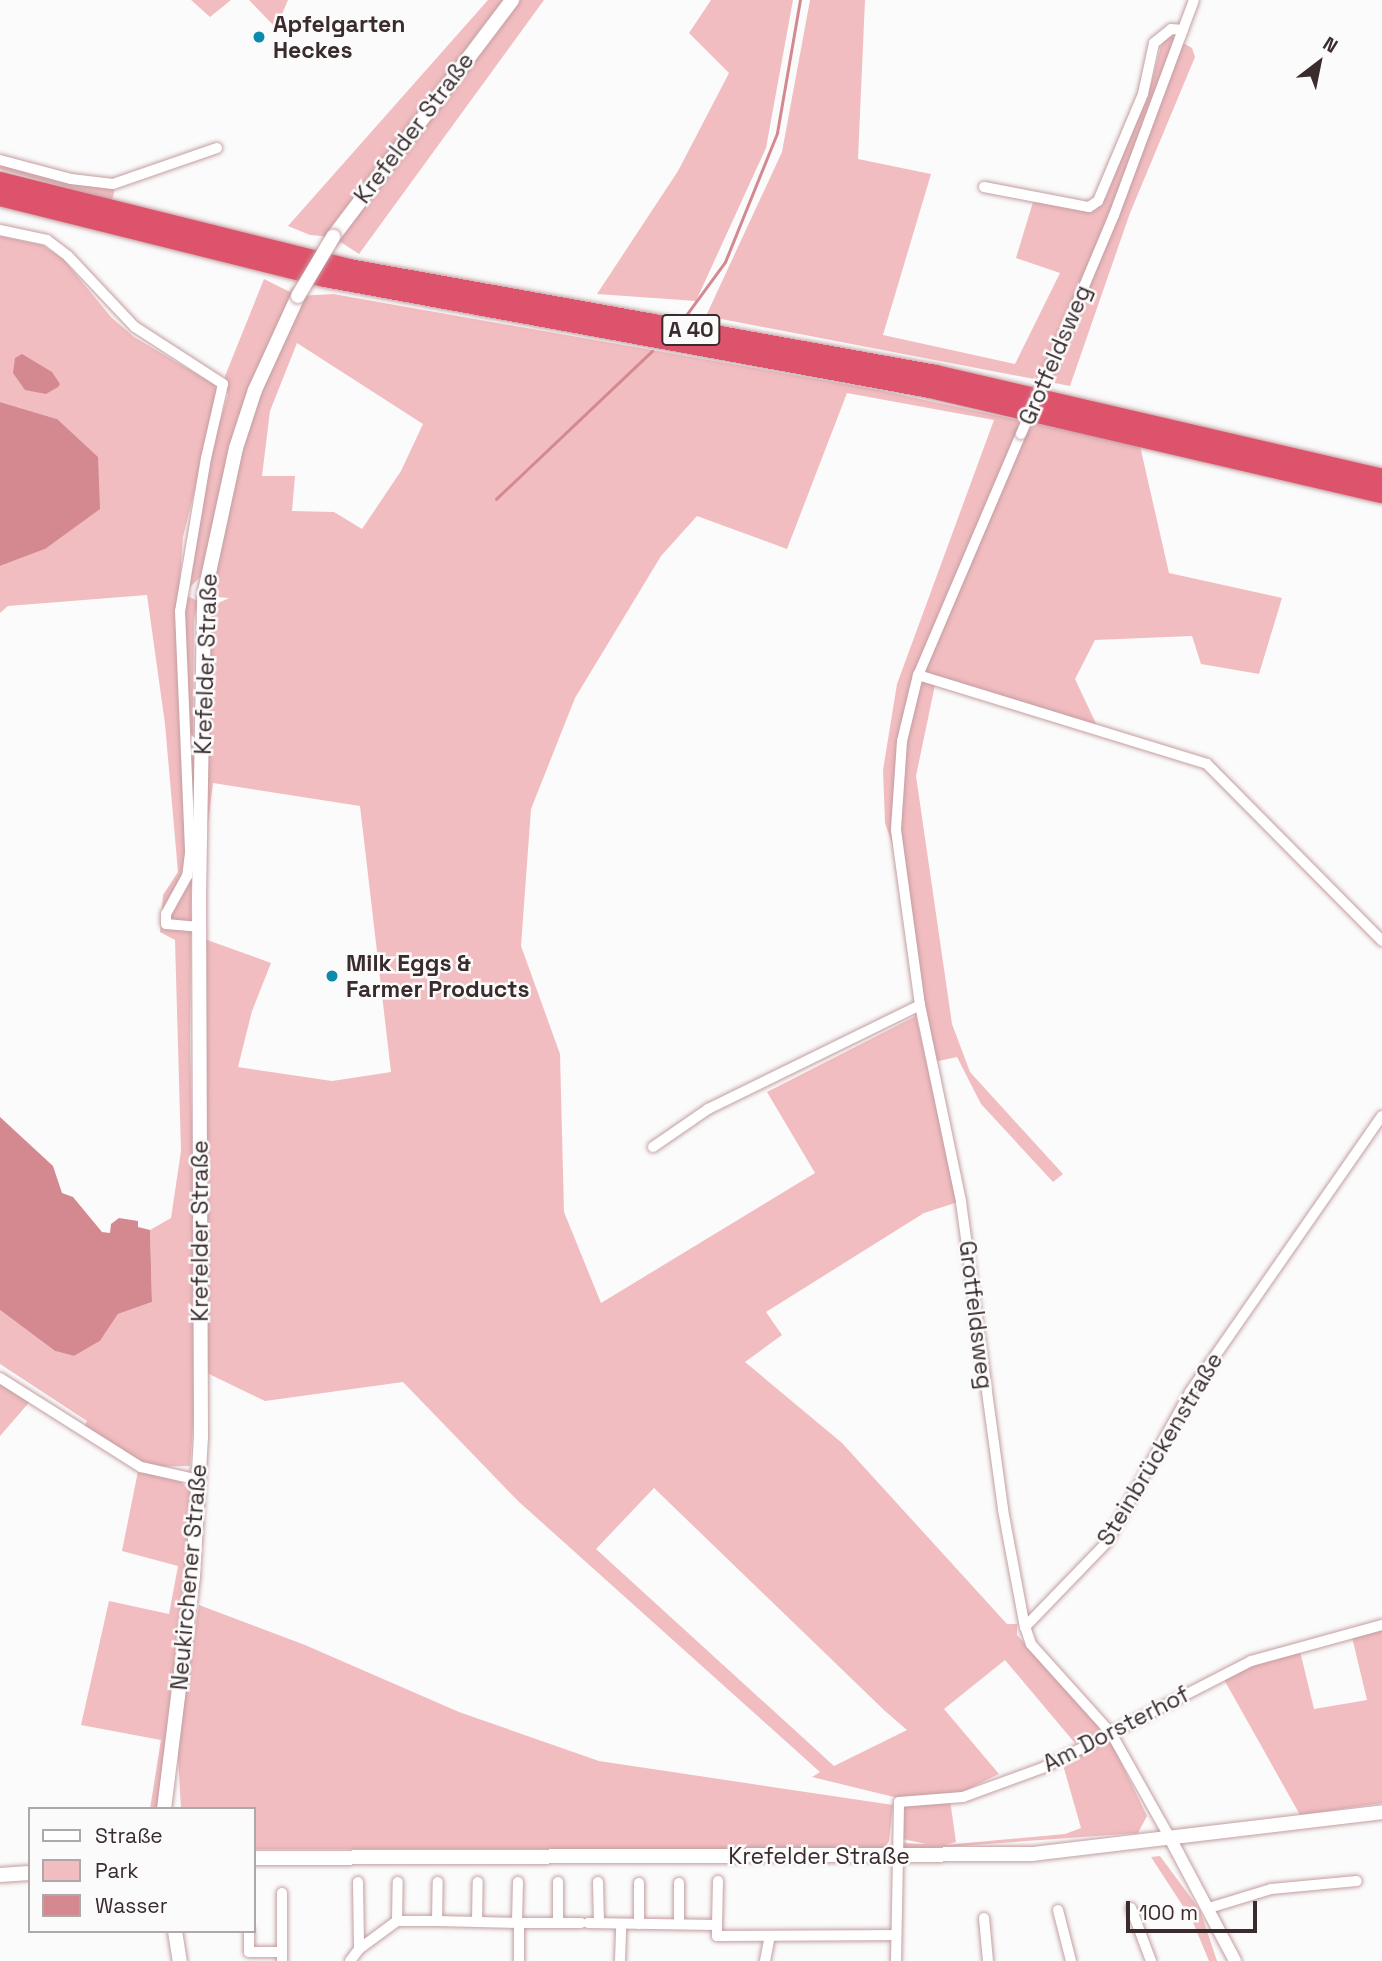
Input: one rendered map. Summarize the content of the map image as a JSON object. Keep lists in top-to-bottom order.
{
  "streets": {
    "highway": ["A 40"],
    "main road": ["Krefelder Straße", "Neukirchener Straße"],
    "street": ["Grotfeldsweg", "Steinbrückenstraße", "Am Dorsterhof"]
  },
  "crossings": [
    ["Krefelder Straße", "Neukirchener Straße"],
    ["Krefelder Straße", "Am Dorsterhof"],
    ["Grotfeldsweg", "Steinbrückenstraße"]
  ],
  "places": ["Apfelgarten Heckes", "Milk Eggs & Farmer Products"],
  "legend": ["Straße", "Park", "Wasser"],
  "scale_bar": "100 m",
  "north": "top right"
}
